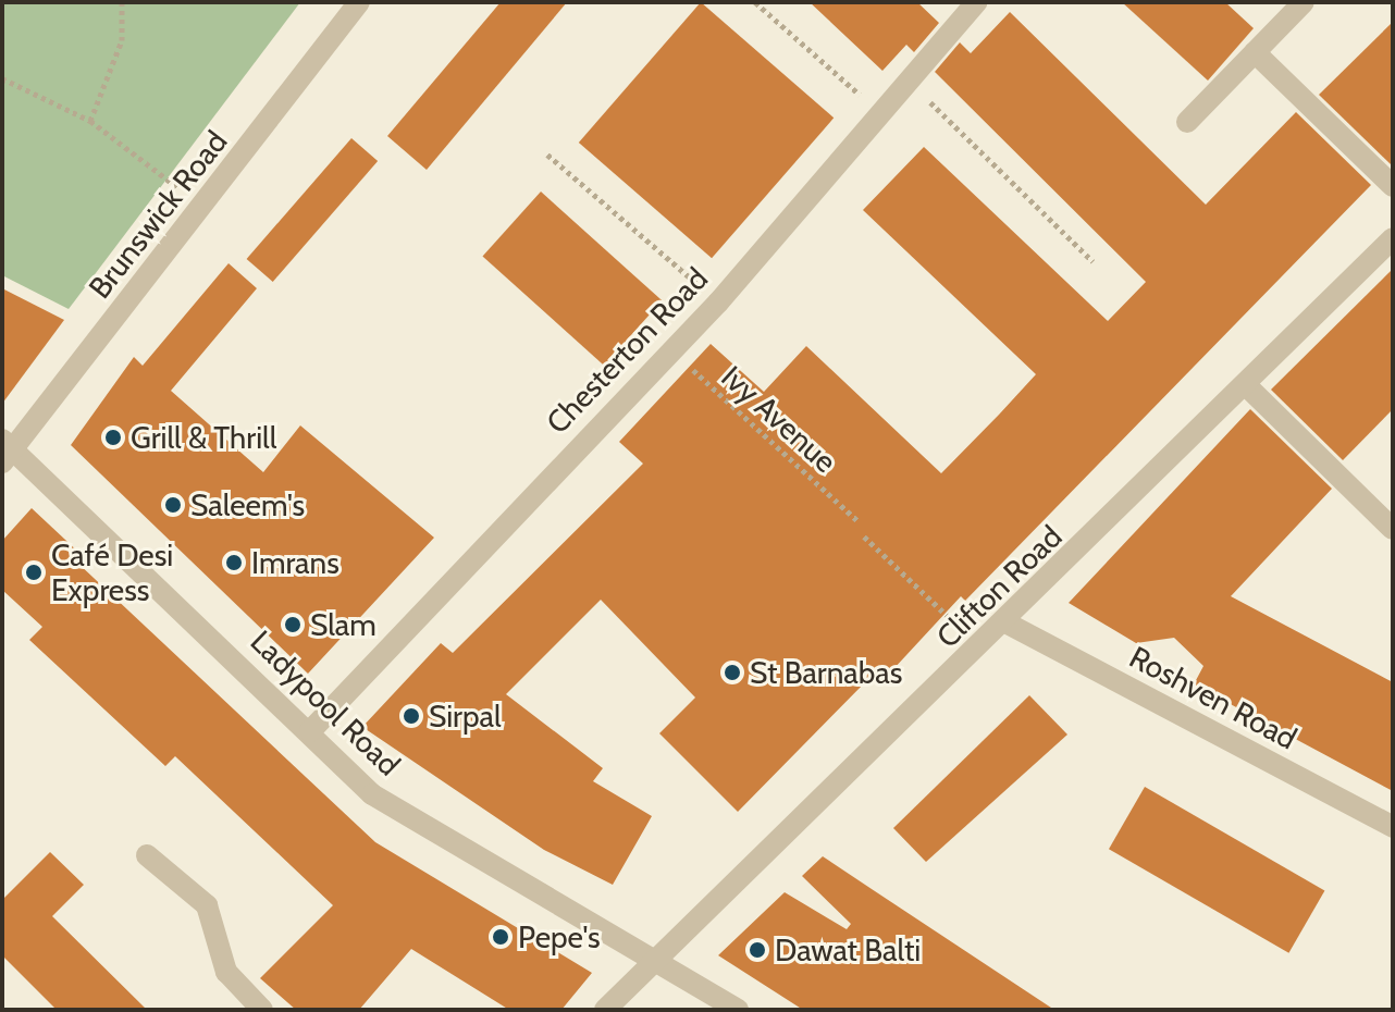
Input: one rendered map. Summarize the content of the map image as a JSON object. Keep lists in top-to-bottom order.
{
  "streets": {
    "street": [
      "Brunswick Road",
      "Chesterton Road",
      "Clifton Road",
      "Roshven Road",
      "Ladypool Road"
    ],
    "path": ["Ivy Avenue"]
  },
  "crossings": [
    ["Brunswick Road", "Ladypool Road"],
    ["Chesterton Road", "Ivy Avenue"],
    ["Chesterton Road", "Ladypool Road"],
    ["Clifton Road", "Roshven Road"],
    ["Clifton Road", "Ladypool Road"]
  ],
  "places": [
    "Grill & Thrill",
    "Saleem's",
    "Imrans",
    "Café Desi Express",
    "Slam",
    "St Barnabas",
    "Sirpal",
    "Pepe's",
    "Dawat Balti"
  ]
}
